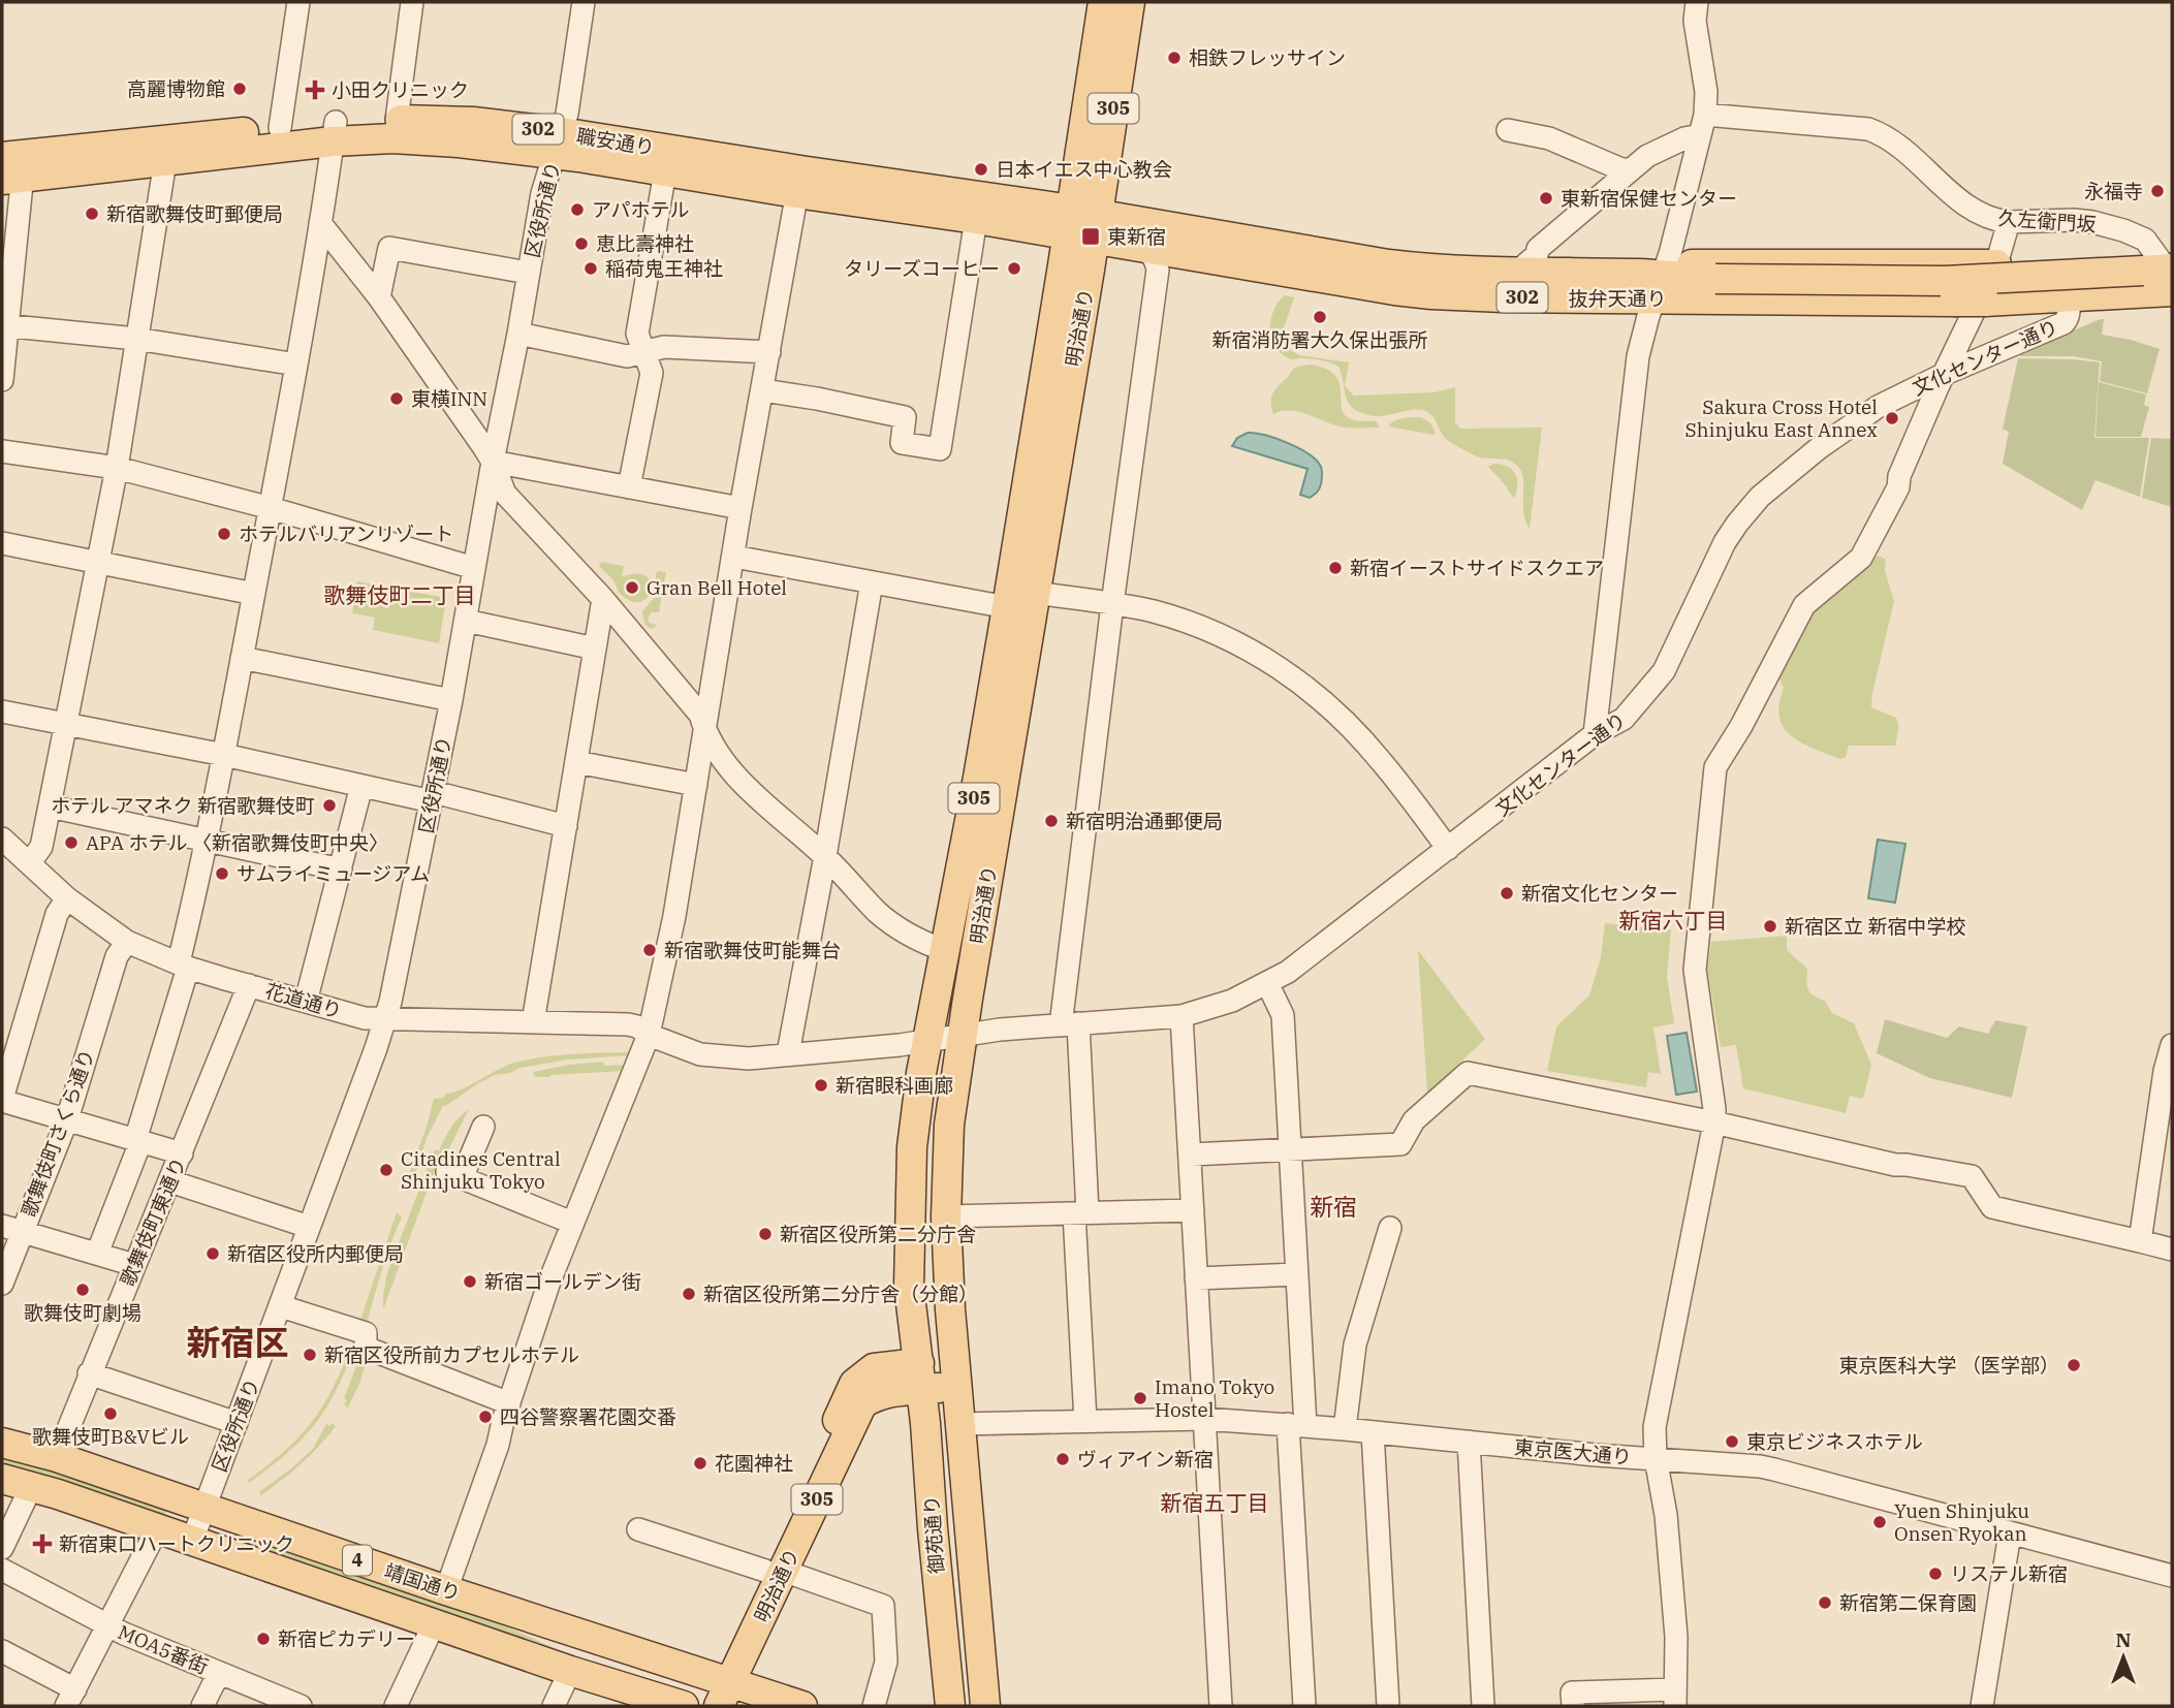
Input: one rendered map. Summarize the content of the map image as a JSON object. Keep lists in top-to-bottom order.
{
  "streets": {
    "main road": [
      "305",
      "302",
      "職安通り",
      "抜弁天通り",
      "明治通り",
      "御苑通り",
      "4",
      "靖国通り"
    ],
    "street": [
      "区役所通り",
      "久左衛門坂",
      "文化センター通り",
      "花道通り",
      "歌舞伎町さくら通り",
      "歌舞伎町東通り",
      "東京医大通り",
      "MOA5番街"
    ]
  },
  "crossings": [
    ["職安通り", "区役所通り"],
    ["職安通り", "抜弁天通り"],
    ["職安通り", "明治通り"],
    ["区役所通り", "花道通り"],
    ["区役所通り", "靖国通り"],
    ["久左衛門坂", "抜弁天通り"],
    ["抜弁天通り", "明治通り"],
    ["抜弁天通り", "文化センター通り"],
    ["明治通り", "文化センター通り"],
    ["明治通り", "御苑通り"],
    ["明治通り", "靖国通り"],
    ["文化センター通り", "花道通り"],
    ["花道通り", "歌舞伎町さくら通り"],
    ["花道通り", "歌舞伎町東通り"],
    ["歌舞伎町東通り", "靖国通り"],
    ["東京医大通り", "御苑通り"],
    ["靖国通り", "MOA5番街"]
  ],
  "districts": [
    "歌舞伎町二丁目",
    "新宿六丁目",
    "新宿",
    "新宿区",
    "新宿五丁目"
  ],
  "places": {
    "other": [
      "相鉄フレッサイン",
      "高麗博物館",
      "日本イエス中心教会",
      "永福寺",
      "東新宿保健センター",
      "アパホテル",
      "新宿歌舞伎町郵便局",
      "恵比壽神社",
      "稲荷鬼王神社",
      "タリーズコーヒー",
      "新宿消防署大久保出張所",
      "東横INN",
      "Sakura Cross Hotel Shinjuku East Annex",
      "ホテルバリアンリゾート",
      "新宿イーストサイドスクエア",
      "Gran Bell Hotel",
      "ホテル アマネク 新宿歌舞伎町",
      "新宿明治通郵便局",
      "APA ホテル 〈新宿歌舞伎町中央〉",
      "サムライミュージアム",
      "新宿文化センター",
      "新宿区立 新宿中学校",
      "新宿歌舞伎町能舞台",
      "新宿眼科画廊",
      "Citadines Central Shinjuku Tokyo",
      "新宿区役所第二分庁舎",
      "新宿区役所内郵便局",
      "新宿ゴールデン街",
      "歌舞伎町劇場",
      "新宿区役所第二分庁舎（分館）",
      "新宿区役所前カプセルホテル",
      "東京医科大学 （医学部）",
      "Imano Tokyo Hostel",
      "歌舞伎町B&Vビル",
      "四谷警察署花園交番",
      "東京ビジネスホテル",
      "ヴィアイン新宿",
      "花園神社",
      "Yuen Shinjuku Onsen Ryokan",
      "リステル新宿",
      "新宿第二保育園",
      "新宿ピカデリー"
    ],
    "health": ["小田クリニック", "新宿東口ハートクリニック"],
    "transit": ["東新宿"]
  },
  "north": "top"
}
